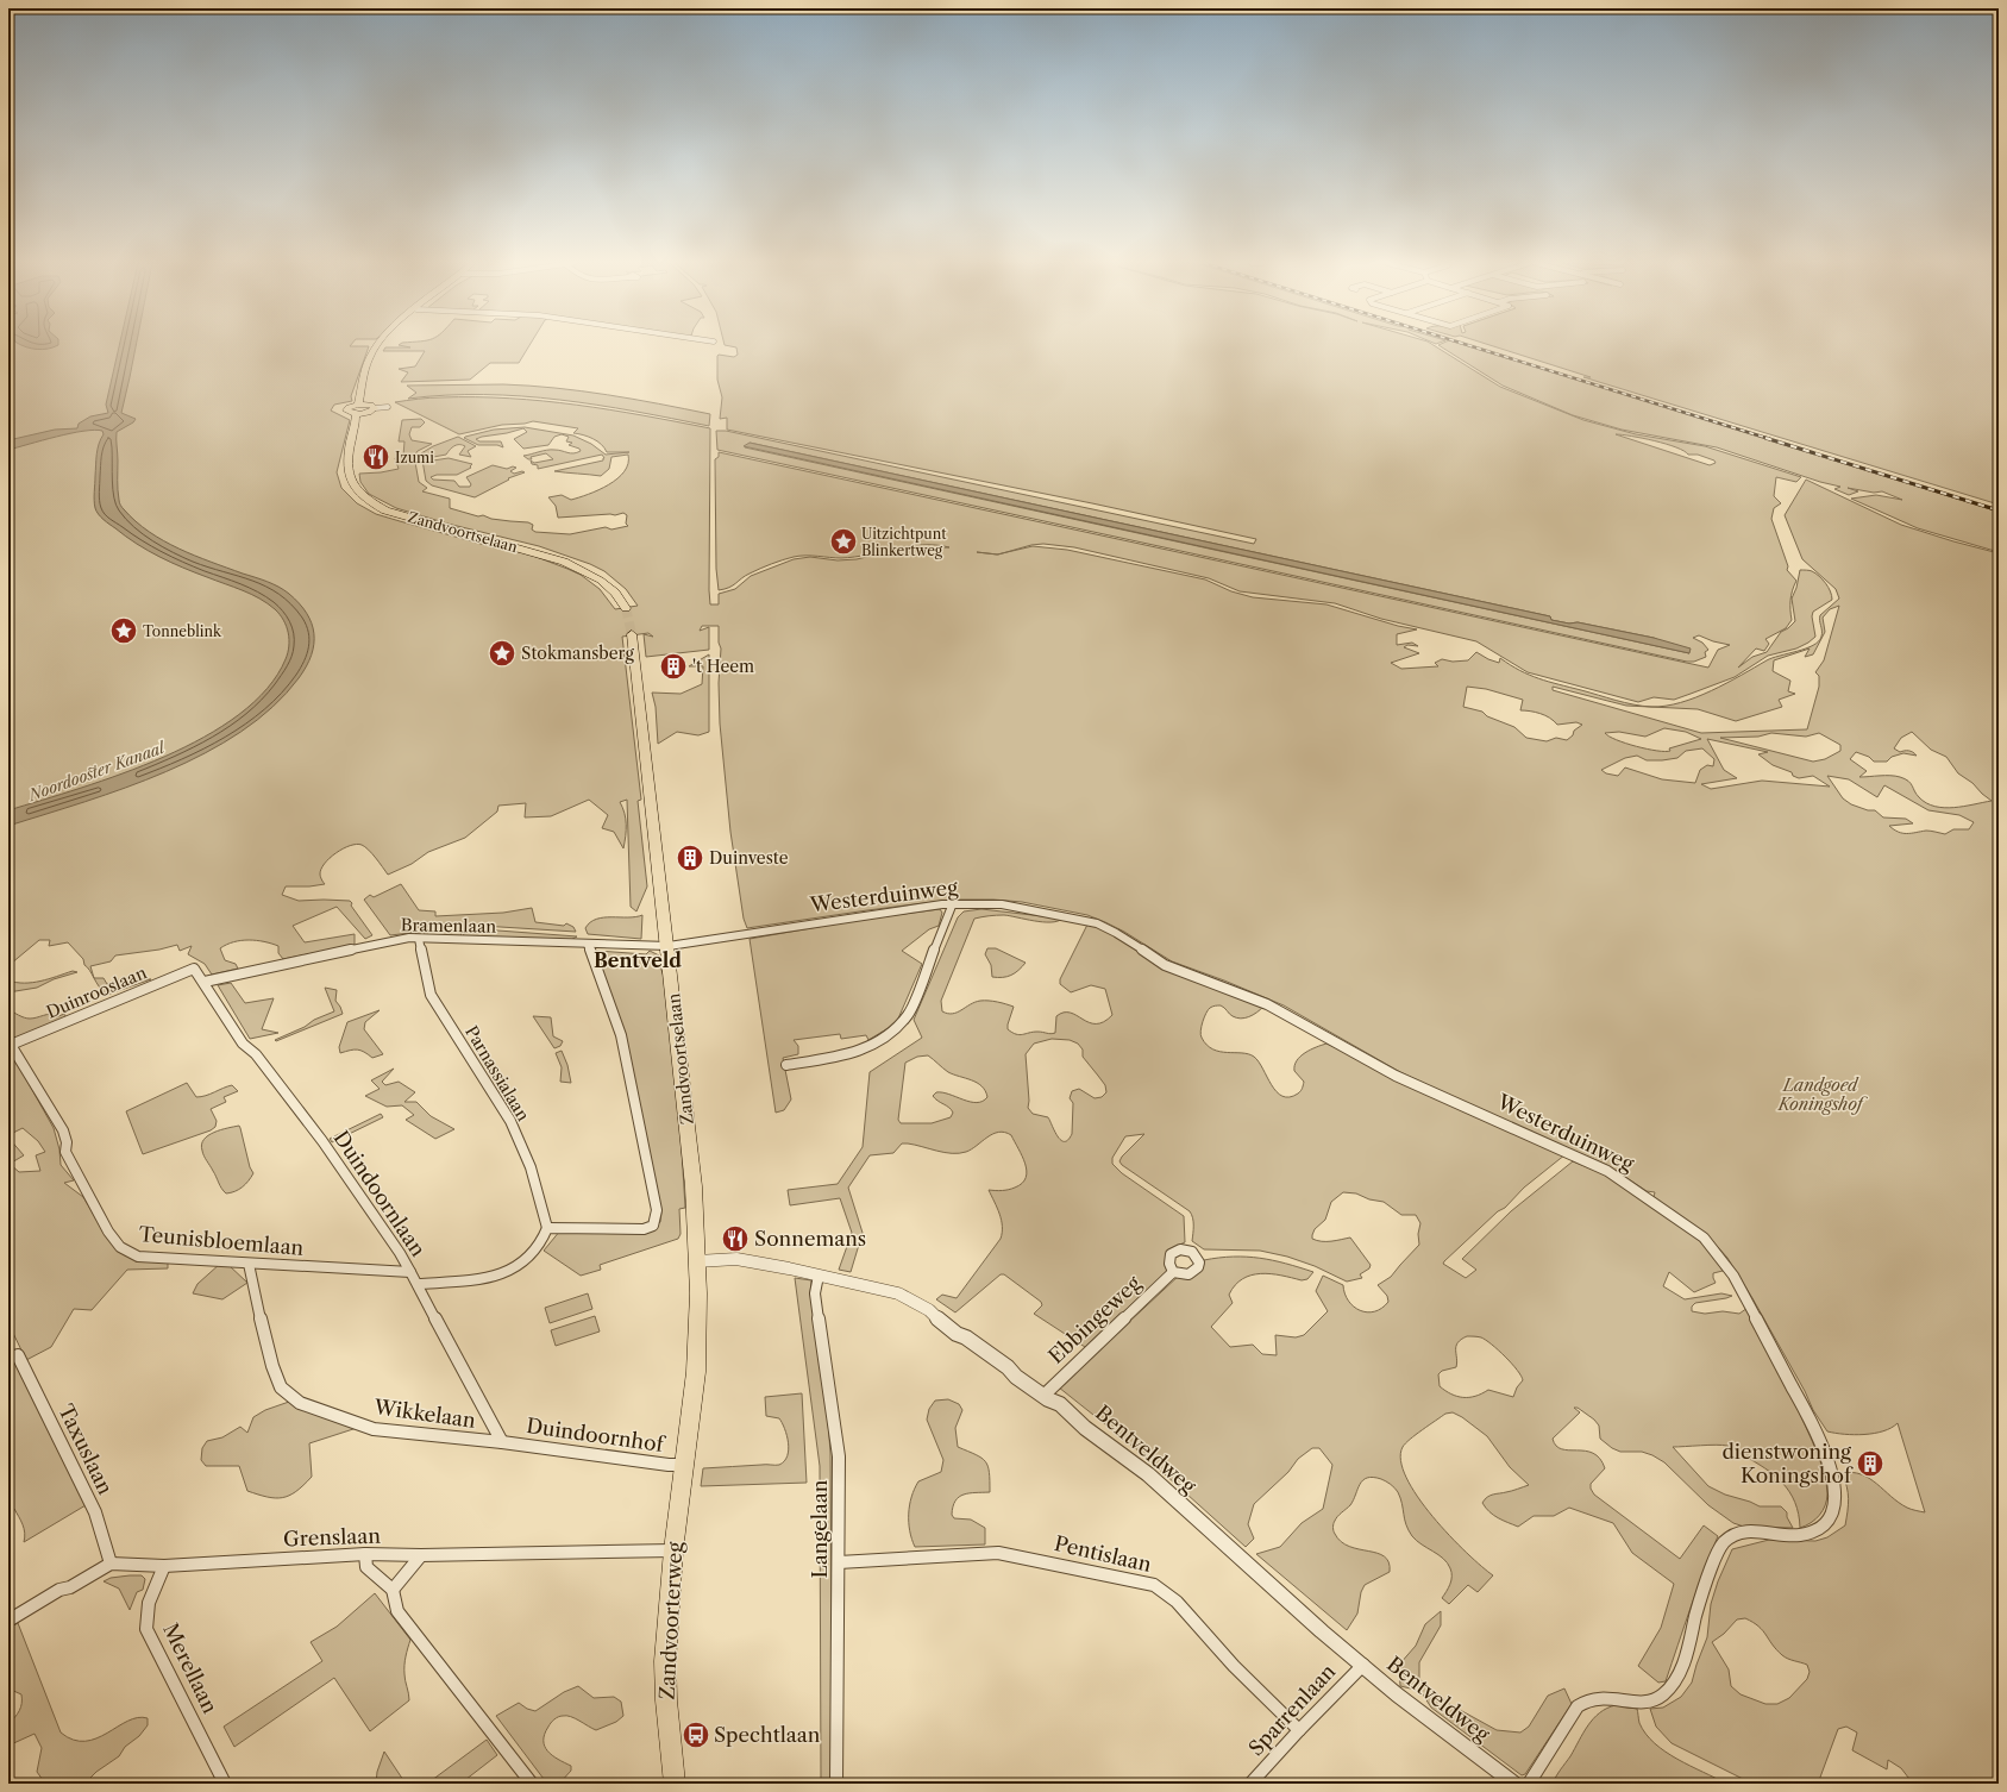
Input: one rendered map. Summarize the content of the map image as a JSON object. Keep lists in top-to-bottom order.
{
  "streets": {
    "main road": ["Zandvoortselaan", "Zandvoorterweg"],
    "street": [
      "Westerduinweg",
      "Bramenlaan",
      "Duinrooslaan",
      "Parnassialaan",
      "Duindoornlaan",
      "Teunisbloemlaan",
      "Ebbingeweg",
      "Wikkelaan",
      "Duindoornhof",
      "Taxuslaan",
      "Bentveldweg",
      "Langelaan",
      "Grenslaan",
      "Pentislaan",
      "Merellaan",
      "Sparrenlaan"
    ]
  },
  "crossings": [
    ["Zandvoortselaan", "Westerduinweg"],
    ["Zandvoortselaan", "Bramenlaan"],
    ["Zandvoortselaan", "Duindoornhof"],
    ["Zandvoortselaan", "Bentveldweg"],
    ["Zandvoortselaan", "Zandvoorterweg"],
    ["Westerduinweg", "Bramenlaan"],
    ["Bramenlaan", "Duinrooslaan"],
    ["Bramenlaan", "Parnassialaan"],
    ["Bramenlaan", "Duindoornlaan"],
    ["Duinrooslaan", "Duindoornlaan"],
    ["Duinrooslaan", "Teunisbloemlaan"],
    ["Duindoornlaan", "Teunisbloemlaan"],
    ["Duindoornlaan", "Wikkelaan"],
    ["Duindoornlaan", "Duindoornhof"],
    ["Teunisbloemlaan", "Wikkelaan"],
    ["Ebbingeweg", "Bentveldweg"],
    ["Wikkelaan", "Duindoornhof"],
    ["Taxuslaan", "Grenslaan"],
    ["Bentveldweg", "Langelaan"],
    ["Bentveldweg", "Sparrenlaan"],
    ["Langelaan", "Pentislaan"],
    ["Grenslaan", "Zandvoorterweg"],
    ["Grenslaan", "Merellaan"],
    ["Pentislaan", "Sparrenlaan"]
  ],
  "districts": ["Bentveld"],
  "water": ["Noordooster Kanaal"],
  "parks": ["Landgoed Koningshof"],
  "places": {
    "restaurant": ["Izumi", "Sonnemans"],
    "place": ["Uitzichtpunt Blinkertweg", "Tonneblink", "Stokmansberg"],
    "building": ["'t Heem", "Duinveste", "dienstwoning Koningshof"],
    "bus stop": ["Spechtlaan"]
  }
}
